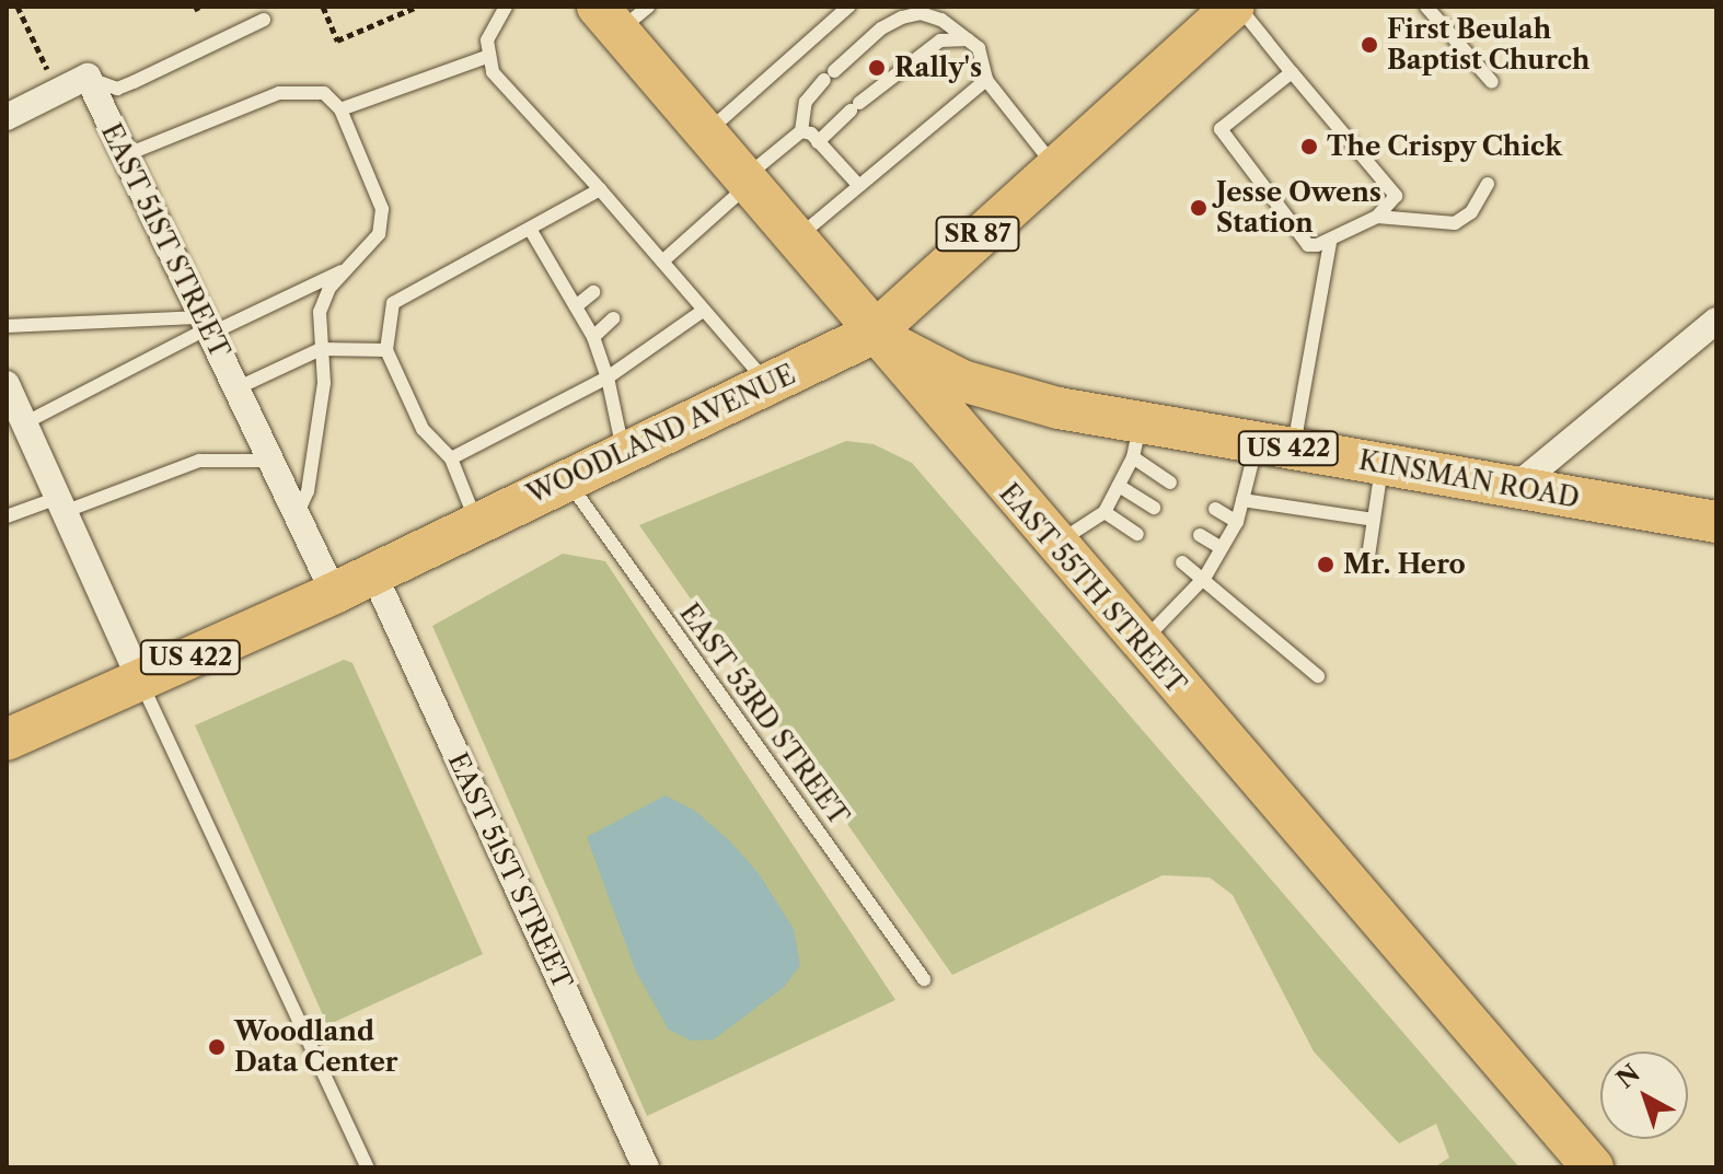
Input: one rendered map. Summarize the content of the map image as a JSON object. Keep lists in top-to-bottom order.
{
  "streets": {
    "main road": [
      "SR 87",
      "WOODLAND AVENUE",
      "US 422",
      "KINSMAN ROAD",
      "EAST 55TH STREET"
    ],
    "street": ["EAST 51ST STREET"],
    "lane": ["EAST 53RD STREET"]
  },
  "crossings": [
    ["EAST 51ST STREET", "WOODLAND AVENUE"],
    ["WOODLAND AVENUE", "KINSMAN ROAD"],
    ["WOODLAND AVENUE", "EAST 55TH STREET"],
    ["WOODLAND AVENUE", "EAST 53RD STREET"],
    ["KINSMAN ROAD", "EAST 55TH STREET"]
  ],
  "places": [
    "First Beulah Baptist Church",
    "Rally's",
    "The Crispy Chick",
    "Jesse Owens Station",
    "Mr. Hero",
    "Woodland Data Center"
  ],
  "north": "top left"
}
